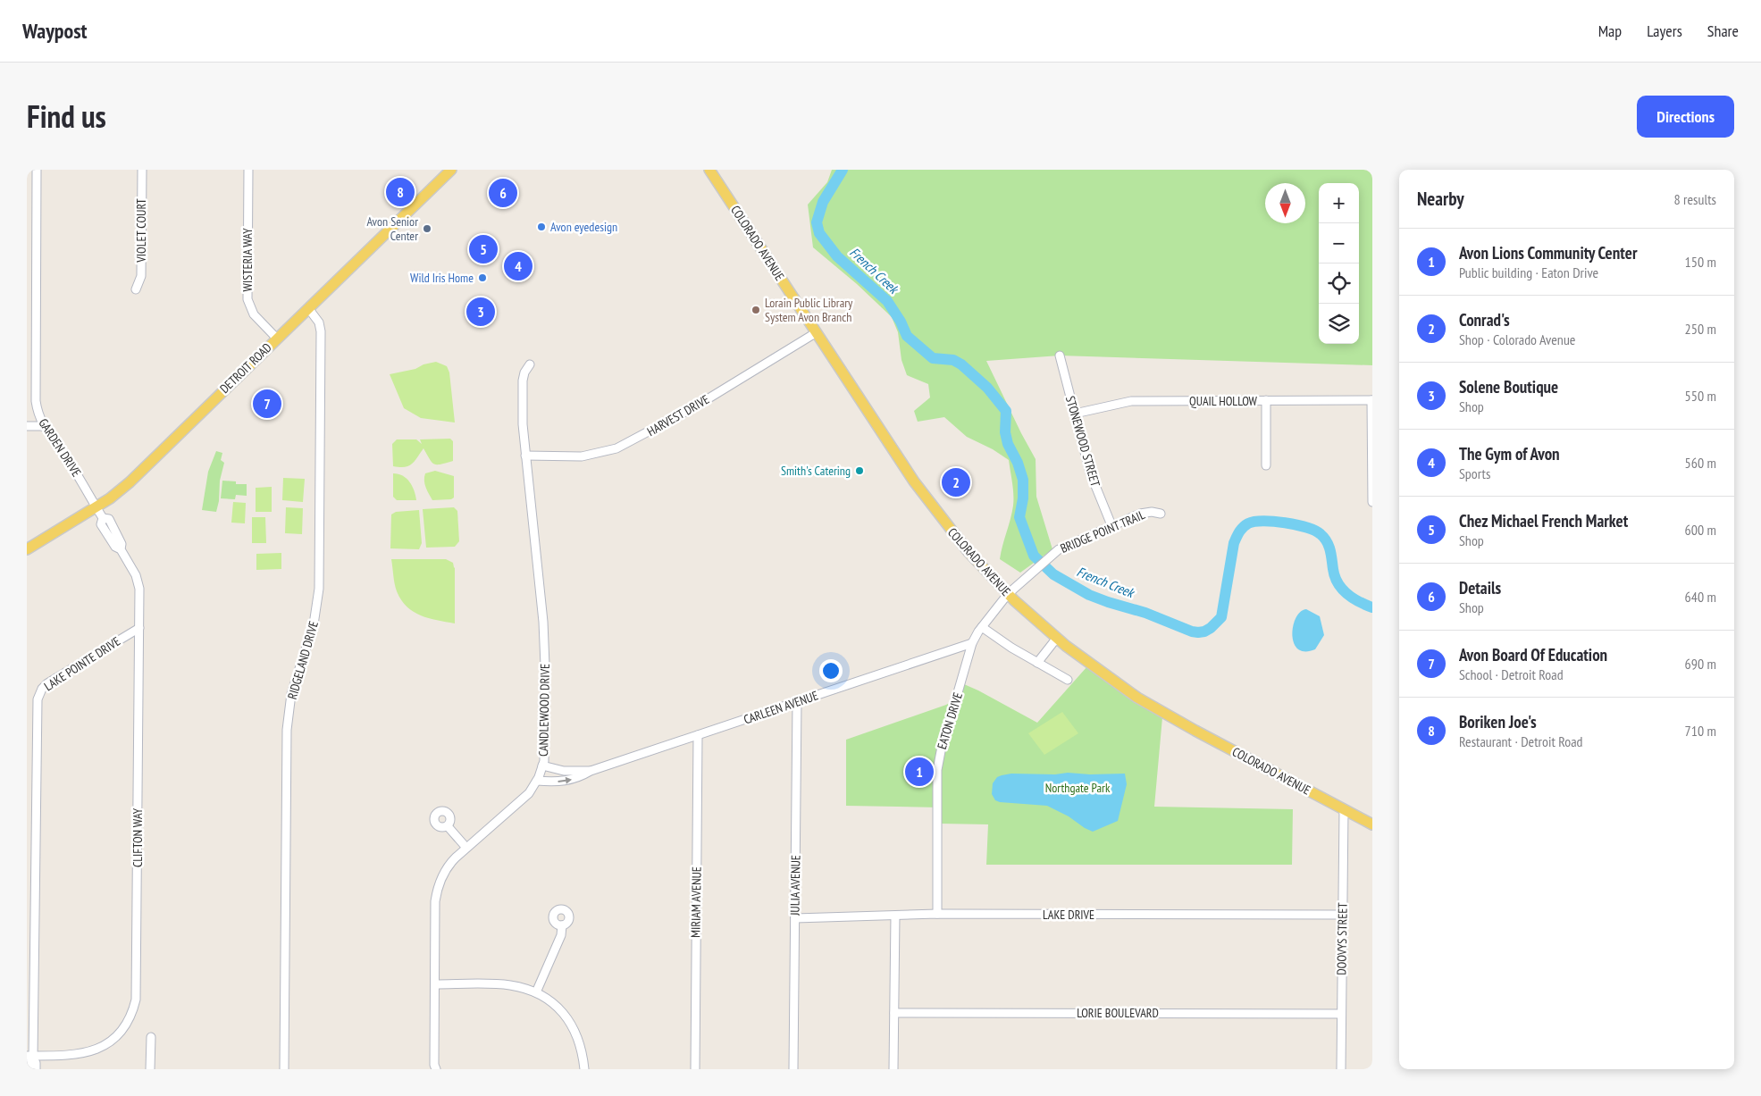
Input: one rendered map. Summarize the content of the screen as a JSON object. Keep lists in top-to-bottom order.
{
  "streets": {
    "main road": ["COLORADO AVENUE", "DETROIT ROAD"],
    "street": [
      "VIOLET COURT",
      "WISTERIA WAY",
      "QUAIL HOLLOW",
      "HARVEST DRIVE",
      "STONEWOOD STREET",
      "GARDEN DRIVE",
      "BRIDGE POINT TRAIL",
      "RIDGELAND DRIVE",
      "LAKE POINTE DRIVE",
      "CARLEEN AVENUE",
      "CANDLEWOOD DRIVE",
      "EATON DRIVE",
      "CLIFTON WAY",
      "JULIA AVENUE",
      "MIRIAM AVENUE",
      "LAKE DRIVE",
      "DOOVYS STREET",
      "LORIE BOULEVARD"
    ]
  },
  "crossings": [
    ["COLORADO AVENUE", "HARVEST DRIVE"],
    ["COLORADO AVENUE", "BRIDGE POINT TRAIL"],
    ["COLORADO AVENUE", "EATON DRIVE"],
    ["COLORADO AVENUE", "DOOVYS STREET"],
    ["WISTERIA WAY", "DETROIT ROAD"],
    ["DETROIT ROAD", "GARDEN DRIVE"],
    ["DETROIT ROAD", "RIDGELAND DRIVE"],
    ["DETROIT ROAD", "CLIFTON WAY"],
    ["QUAIL HOLLOW", "STONEWOOD STREET"],
    ["HARVEST DRIVE", "CANDLEWOOD DRIVE"],
    ["STONEWOOD STREET", "BRIDGE POINT TRAIL"],
    ["GARDEN DRIVE", "CLIFTON WAY"],
    ["BRIDGE POINT TRAIL", "EATON DRIVE"],
    ["LAKE POINTE DRIVE", "CLIFTON WAY"],
    ["CARLEEN AVENUE", "CANDLEWOOD DRIVE"],
    ["CARLEEN AVENUE", "EATON DRIVE"],
    ["CARLEEN AVENUE", "JULIA AVENUE"],
    ["CARLEEN AVENUE", "MIRIAM AVENUE"],
    ["EATON DRIVE", "LAKE DRIVE"],
    ["JULIA AVENUE", "LAKE DRIVE"],
    ["LAKE DRIVE", "DOOVYS STREET"],
    ["DOOVYS STREET", "LORIE BOULEVARD"]
  ],
  "water": ["French Creek"],
  "parks": ["Northgate Park"],
  "places": [
    "Avon eyedesign",
    "Avon Senior Center",
    "Wild Iris Home",
    "Lorain Public Library System Avon Branch",
    "Smith's Catering"
  ],
  "north": "bottom",
  "page": {
    "header": "Waypost",
    "nav": ["Map", "Layers", "Share"],
    "title": "Find us",
    "buttons": "Directions",
    "heading": ["Nearby", "8 results"],
    "pins": [
      "8",
      "6",
      "5",
      "4",
      "3",
      "7",
      "2",
      "1"
    ],
    "map_buttons": ["+", "−"],
    "list": [
      {
        "mark": "1",
        "name": "Avon Lions Community Center",
        "note": "Public building · Eaton Drive",
        "value": "150 m"
      },
      {
        "mark": "2",
        "name": "Conrad's",
        "note": "Shop · Colorado Avenue",
        "value": "250 m"
      },
      {
        "mark": "3",
        "name": "Solene Boutique",
        "note": "Shop",
        "value": "550 m"
      },
      {
        "mark": "4",
        "name": "The Gym of Avon",
        "note": "Sports",
        "value": "560 m"
      },
      {
        "mark": "5",
        "name": "Chez Michael French Market",
        "note": "Shop",
        "value": "600 m"
      },
      {
        "mark": "6",
        "name": "Details",
        "note": "Shop",
        "value": "640 m"
      },
      {
        "mark": "7",
        "name": "Avon Board Of Education",
        "note": "School · Detroit Road",
        "value": "690 m"
      },
      {
        "mark": "8",
        "name": "Boriken Joe's",
        "note": "Restaurant · Detroit Road",
        "value": "710 m"
      }
    ]
  }
}
